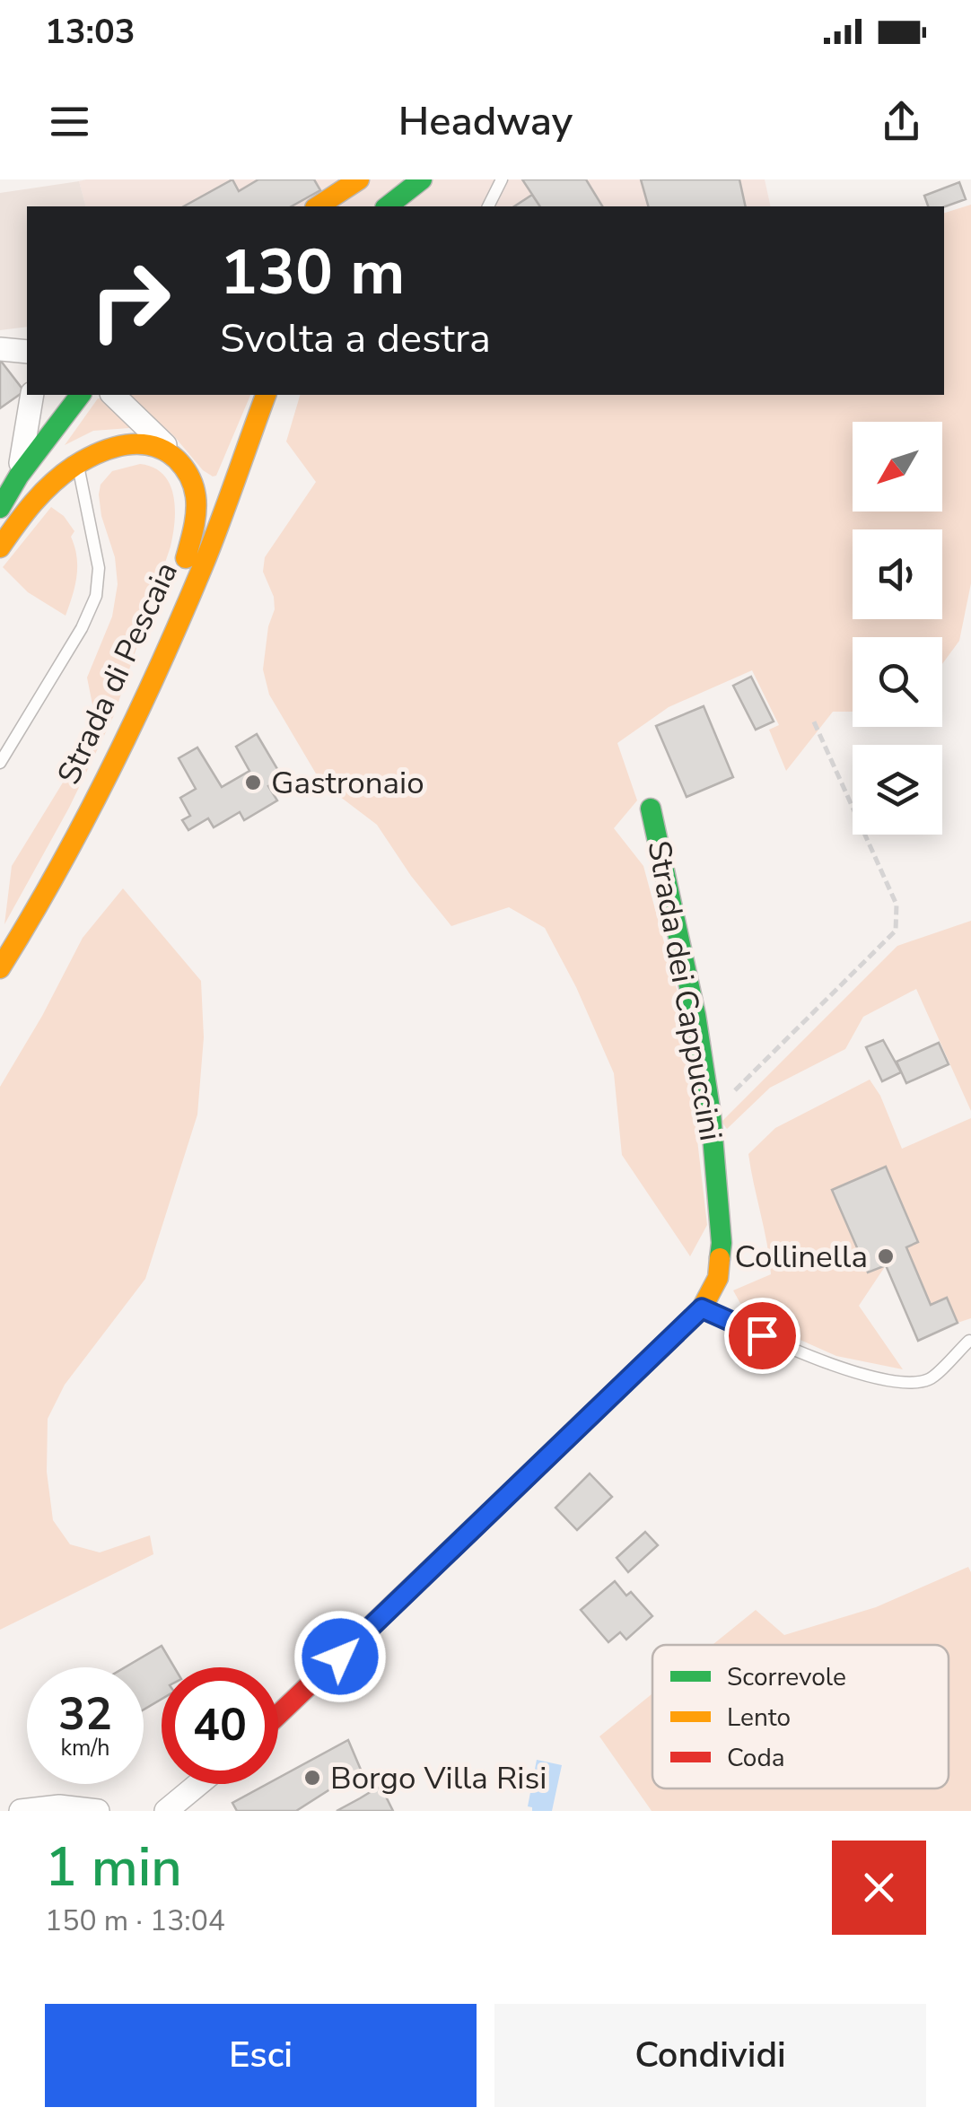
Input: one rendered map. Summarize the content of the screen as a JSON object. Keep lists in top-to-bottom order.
{
  "streets": {
    "main road": ["Strada di Pescaia", "Strada dei Cappuccini"]
  },
  "places": ["Gastronaio", "Collinella", "Borgo Villa Risi"],
  "legend": ["Scorrevole", "Lento", "Coda"],
  "north": "bottom left",
  "page": {
    "status": "13:03",
    "header": "Headway",
    "turn": ["130 m", "Svolta a destra"],
    "speed": "32 km/h",
    "limit": "40",
    "heading": ["1 min", "150 m · 13:04"],
    "buttons": ["Esci", "Condividi"]
  }
}
